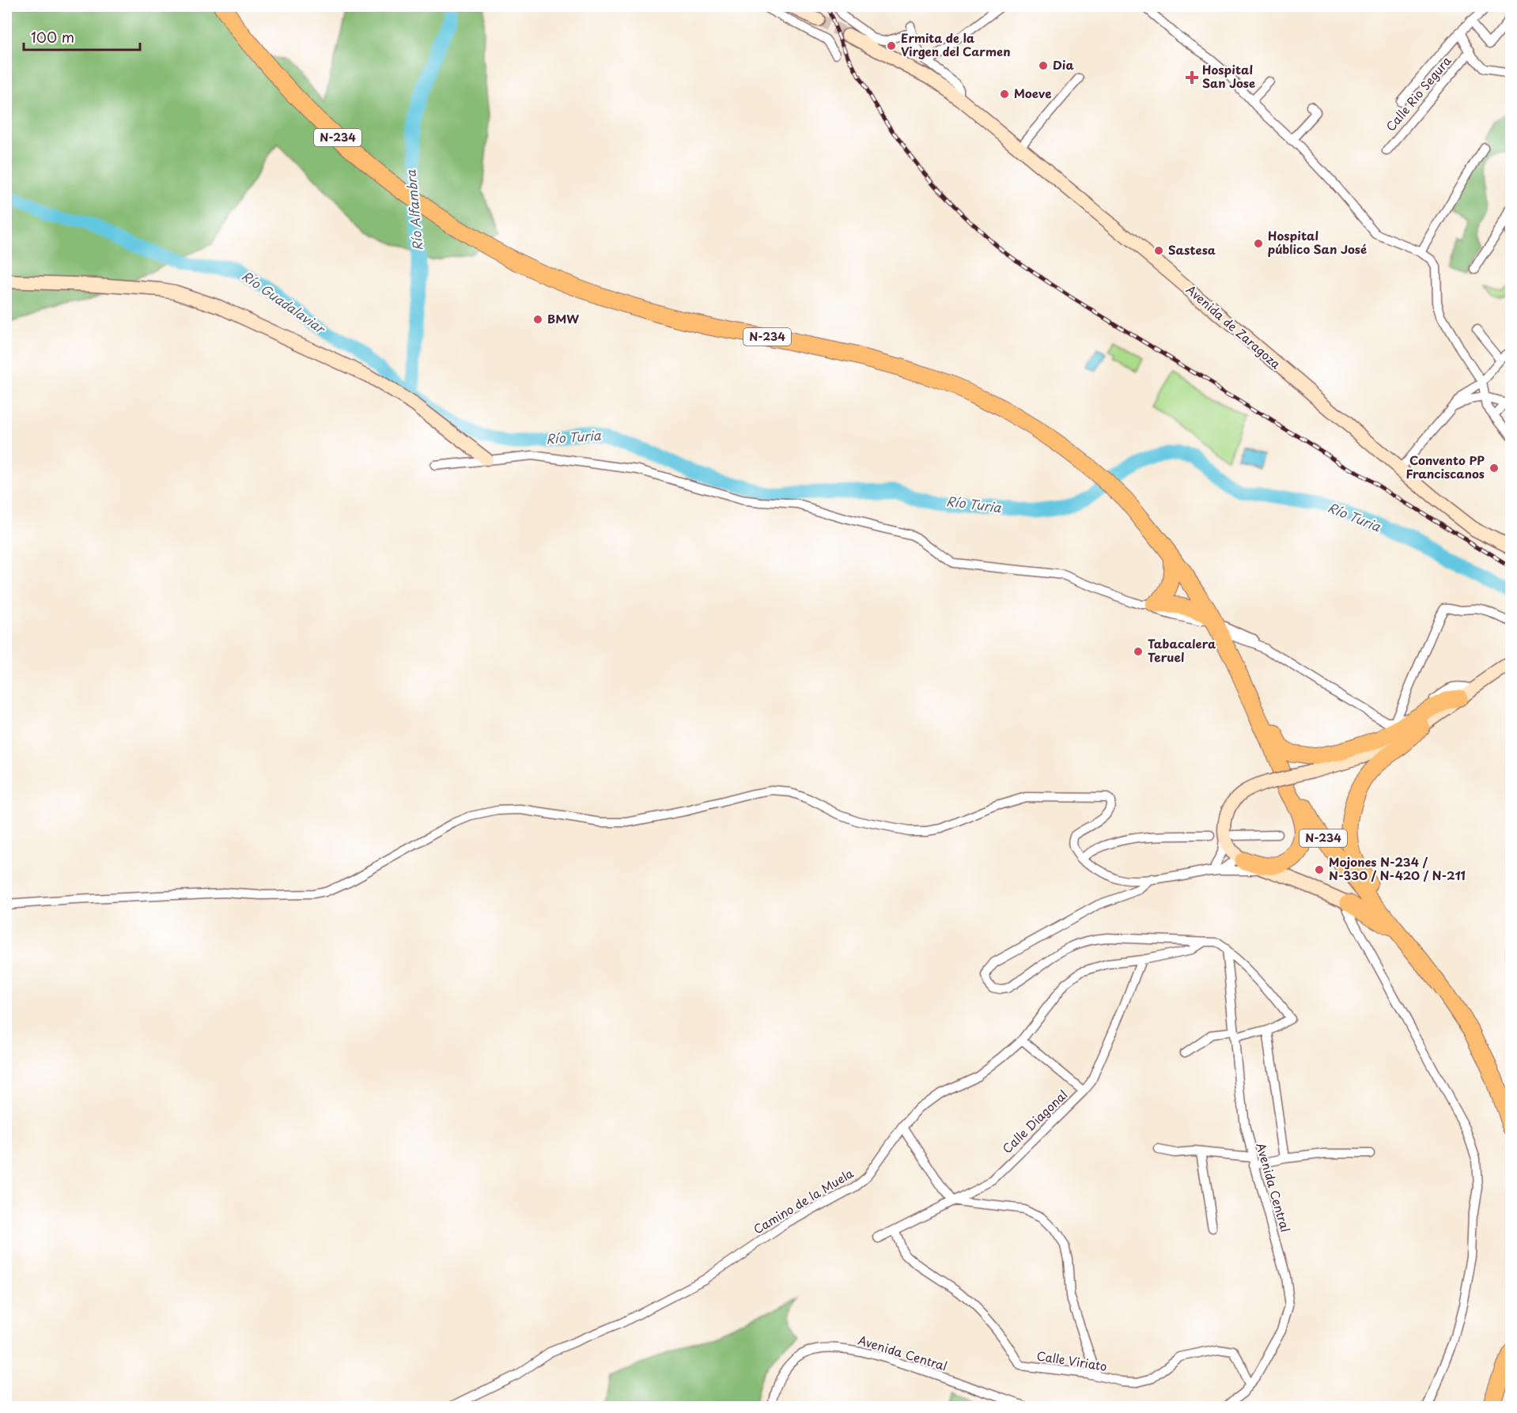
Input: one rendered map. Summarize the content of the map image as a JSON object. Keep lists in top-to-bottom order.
{
  "streets": {
    "highway": ["N-234"],
    "main road": ["Avenida de Zaragoza"],
    "street": [
      "Calle Rio Segura",
      "Calle Diagonal",
      "Avenida Central",
      "Camino de la Muela",
      "Calle Viriato"
    ]
  },
  "crossings": [
    ["Calle Diagonal", "Camino de la Muela"],
    ["Calle Diagonal", "Calle Viriato"],
    ["Avenida Central", "Calle Viriato"]
  ],
  "water": ["Río Alfambra", "Río Guadalaviar", "Río Turia"],
  "places": {
    "other": [
      "Ermita de la Virgen del Carmen",
      "Dia",
      "Moeve",
      "Hospital público San José",
      "Sastesa",
      "BMW",
      "Convento PP Franciscanos",
      "Tabacalera Teruel",
      "Mojones N-234 / N-330 / N-420 / N-211"
    ],
    "health": ["Hospital San Jose"]
  },
  "scale_bar": "100 m"
}
